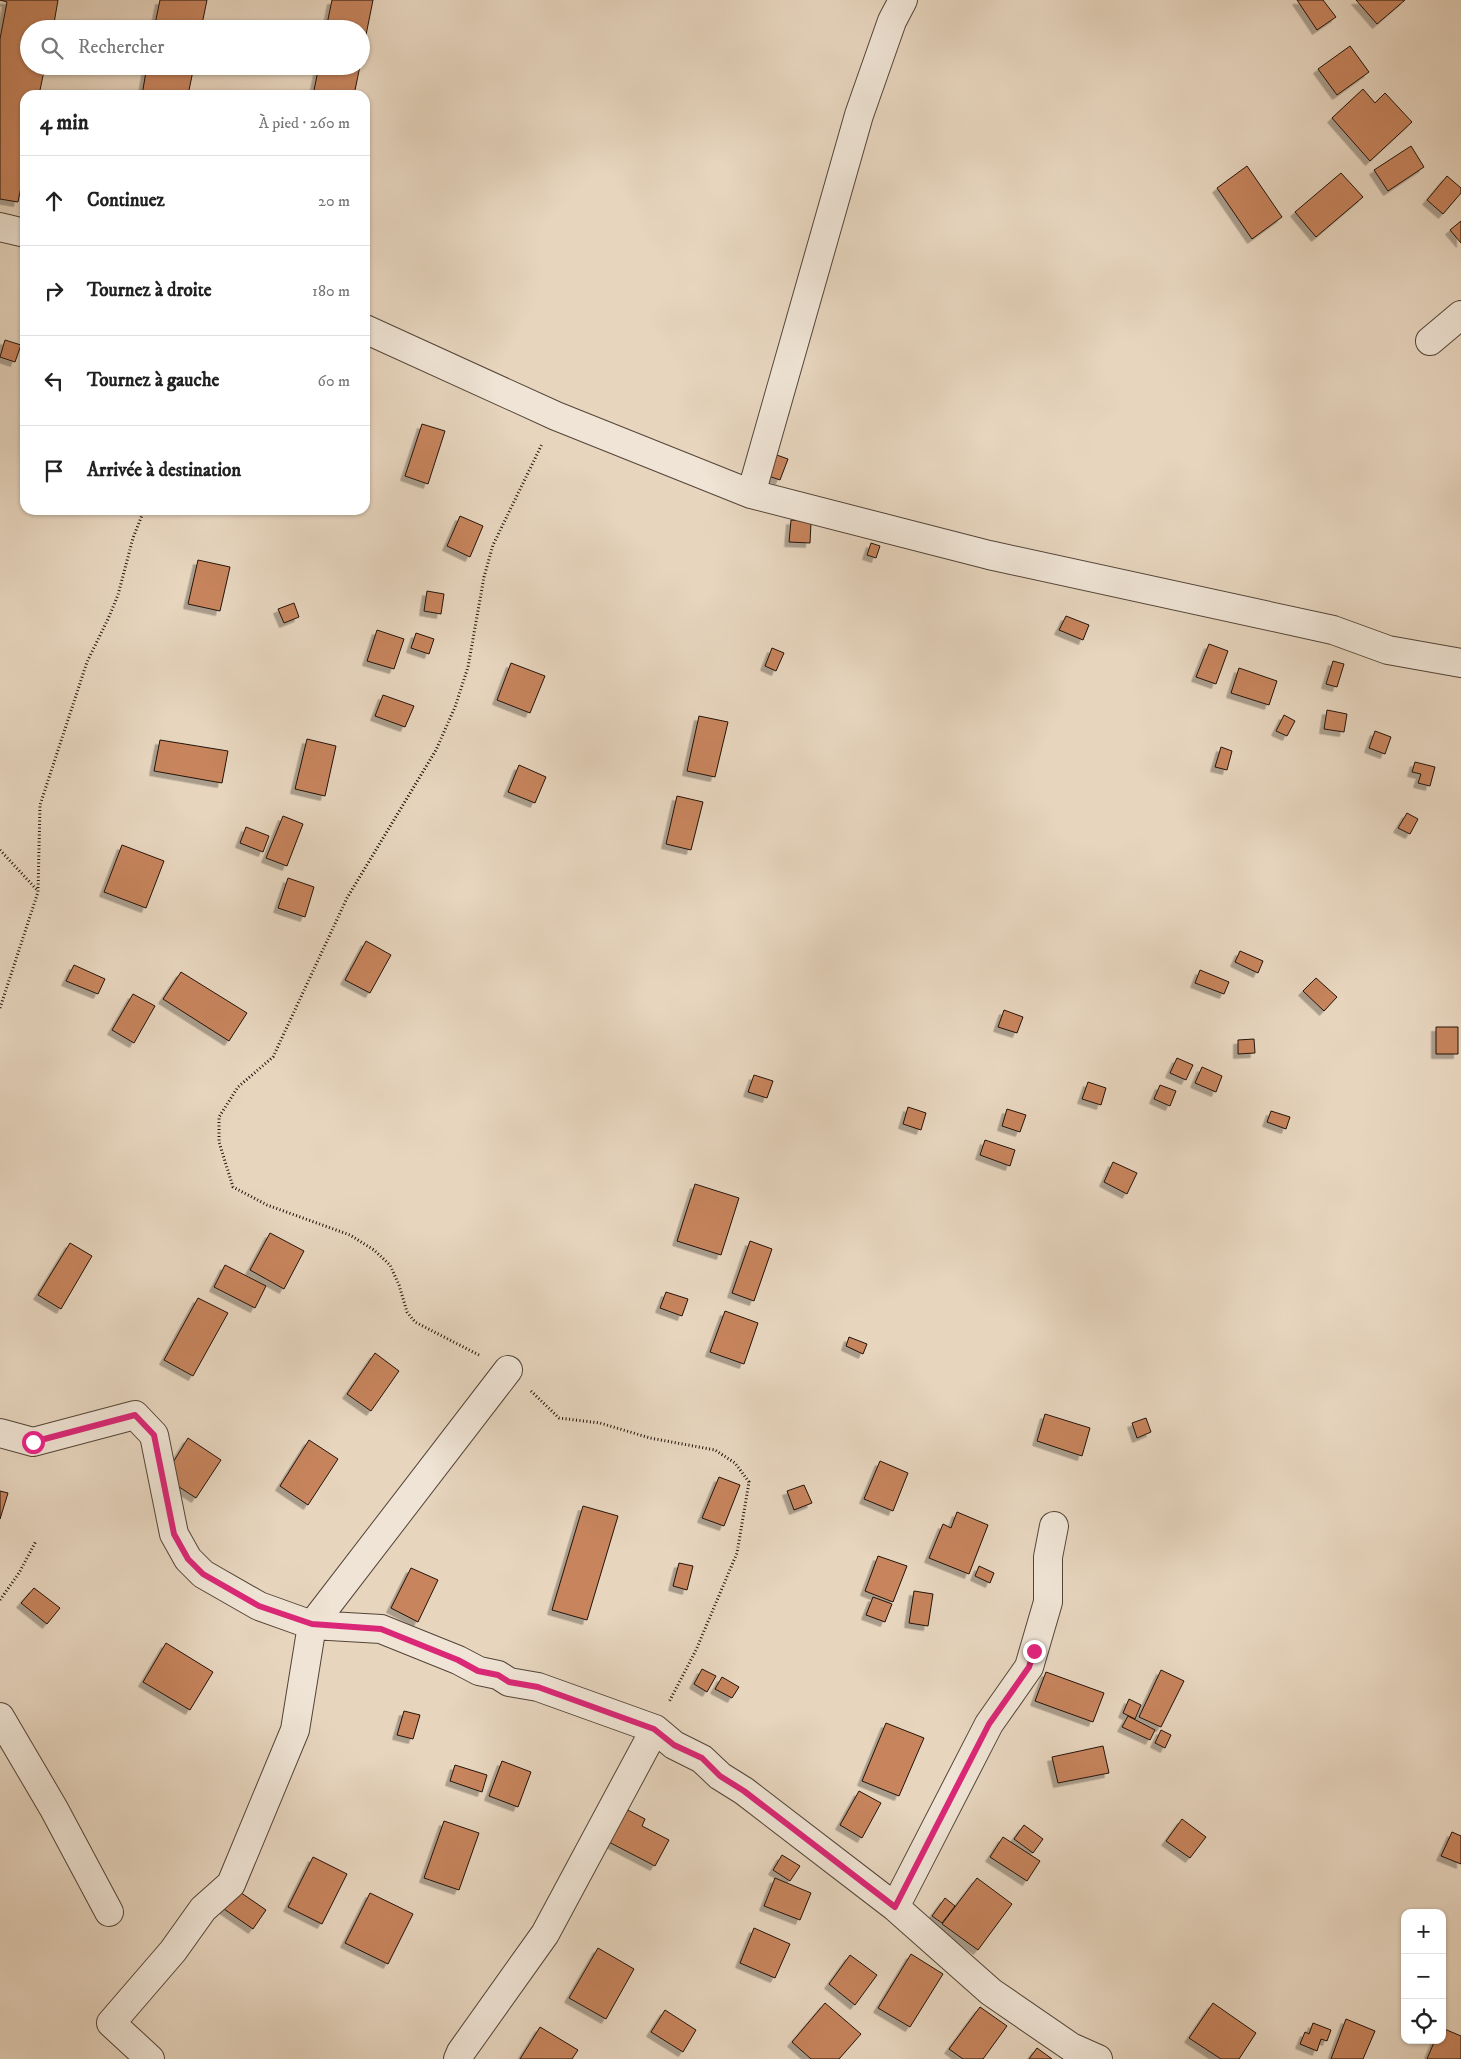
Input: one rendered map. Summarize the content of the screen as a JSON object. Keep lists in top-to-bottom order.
{
  "page": {
    "search": "Rechercher",
    "heading": ["4 min", "À pied · 260 m"],
    "list": [
      ["Continuez", "20 m"],
      ["Tournez à droite", "180 m"],
      ["Tournez à gauche", "60 m"],
      "Arrivée à destination"
    ],
    "map_buttons": ["+", "−"]
  }
}
